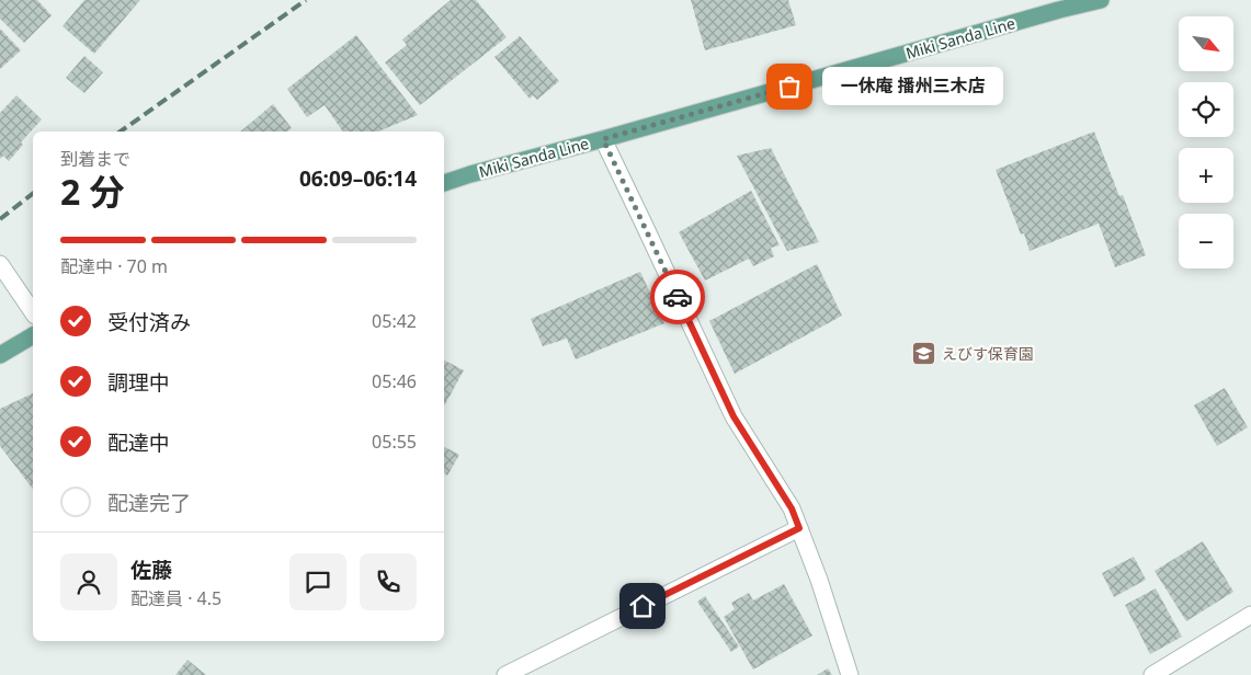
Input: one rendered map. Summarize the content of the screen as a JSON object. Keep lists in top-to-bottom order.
{
  "streets": {
    "main road": ["Miki Sanda Line"]
  },
  "places": {
    "other": ["一休庵 播州三木店"],
    "school or university": ["えびす保育園"]
  },
  "north": "bottom right",
  "page": {
    "map_buttons": ["+", "−"],
    "bubble": "一休庵 播州三木店",
    "heading": ["2 分", "到着まで", "06:09–06:14"],
    "panel": ["佐藤", "配達員 · 4.5"],
    "bar": "配達中 · 70 m",
    "list": [
      ["受付済み", "05:42"],
      ["調理中", "05:46"],
      ["配達中", "05:55"],
      "配達完了"
    ]
  }
}
